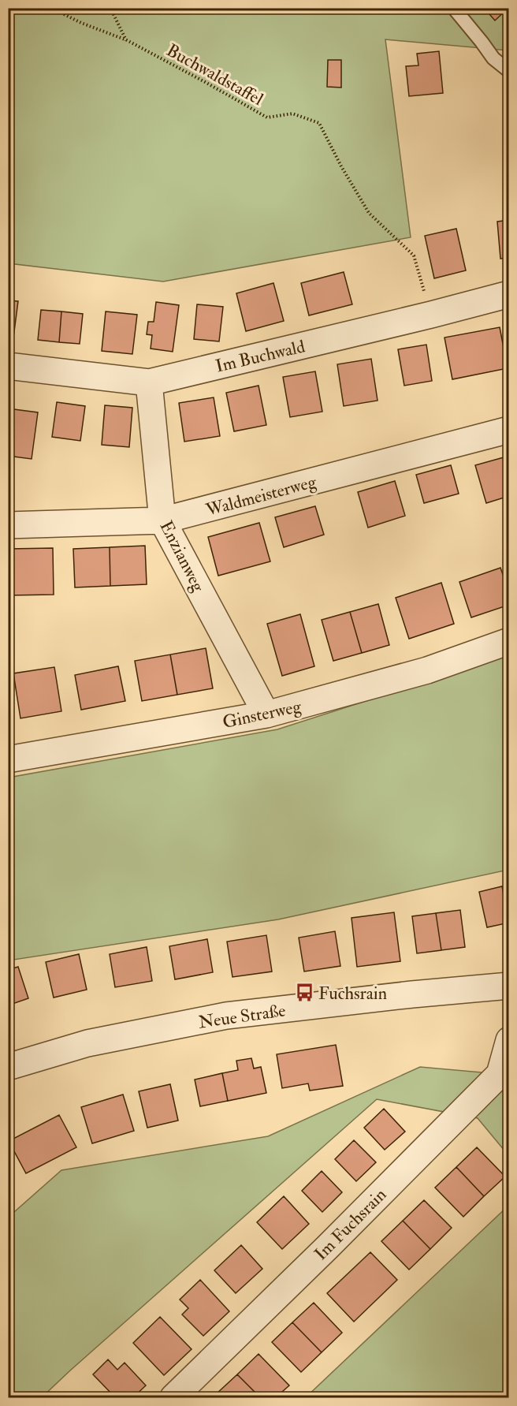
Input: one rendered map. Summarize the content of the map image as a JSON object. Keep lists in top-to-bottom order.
{
  "streets": {
    "street": [
      "Im Buchwald",
      "Waldmeisterweg",
      "Enzianweg",
      "Ginsterweg",
      "Neue Straße",
      "Im Fuchsrain"
    ],
    "path": ["Buchwaldstaffel"]
  },
  "crossings": [
    ["Buchwaldstaffel", "Im Buchwald"],
    ["Im Buchwald", "Enzianweg"],
    ["Waldmeisterweg", "Enzianweg"],
    ["Enzianweg", "Ginsterweg"]
  ],
  "places": {
    "bus stop": ["Fuchsrain"]
  }
}
